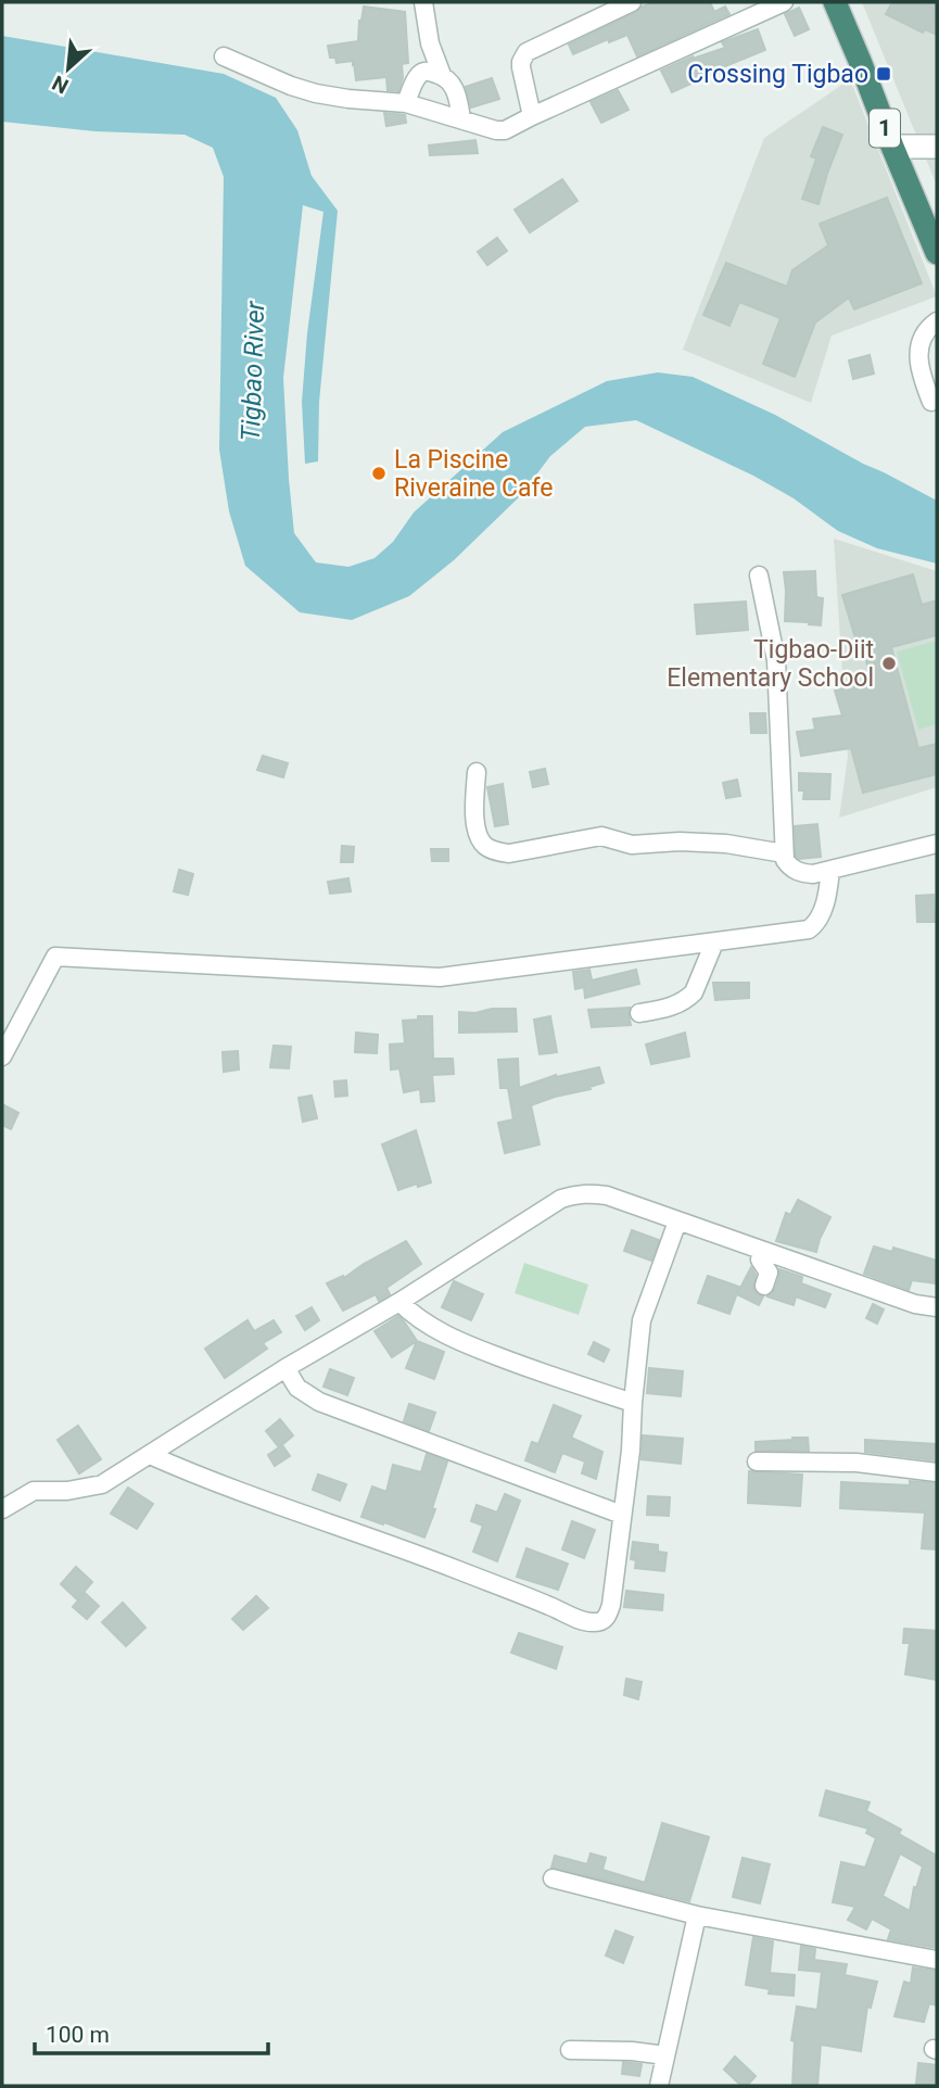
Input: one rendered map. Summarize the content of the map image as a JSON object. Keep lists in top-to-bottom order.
{
  "streets": {
    "highway": ["1"]
  },
  "water": ["Tigbao River"],
  "places": {
    "transit": ["Crossing Tigbao"],
    "other": ["La Piscine Riveraine Cafe", "Tigbao-Diit Elementary School"]
  },
  "scale_bar": "100 m",
  "north": "bottom left"
}
